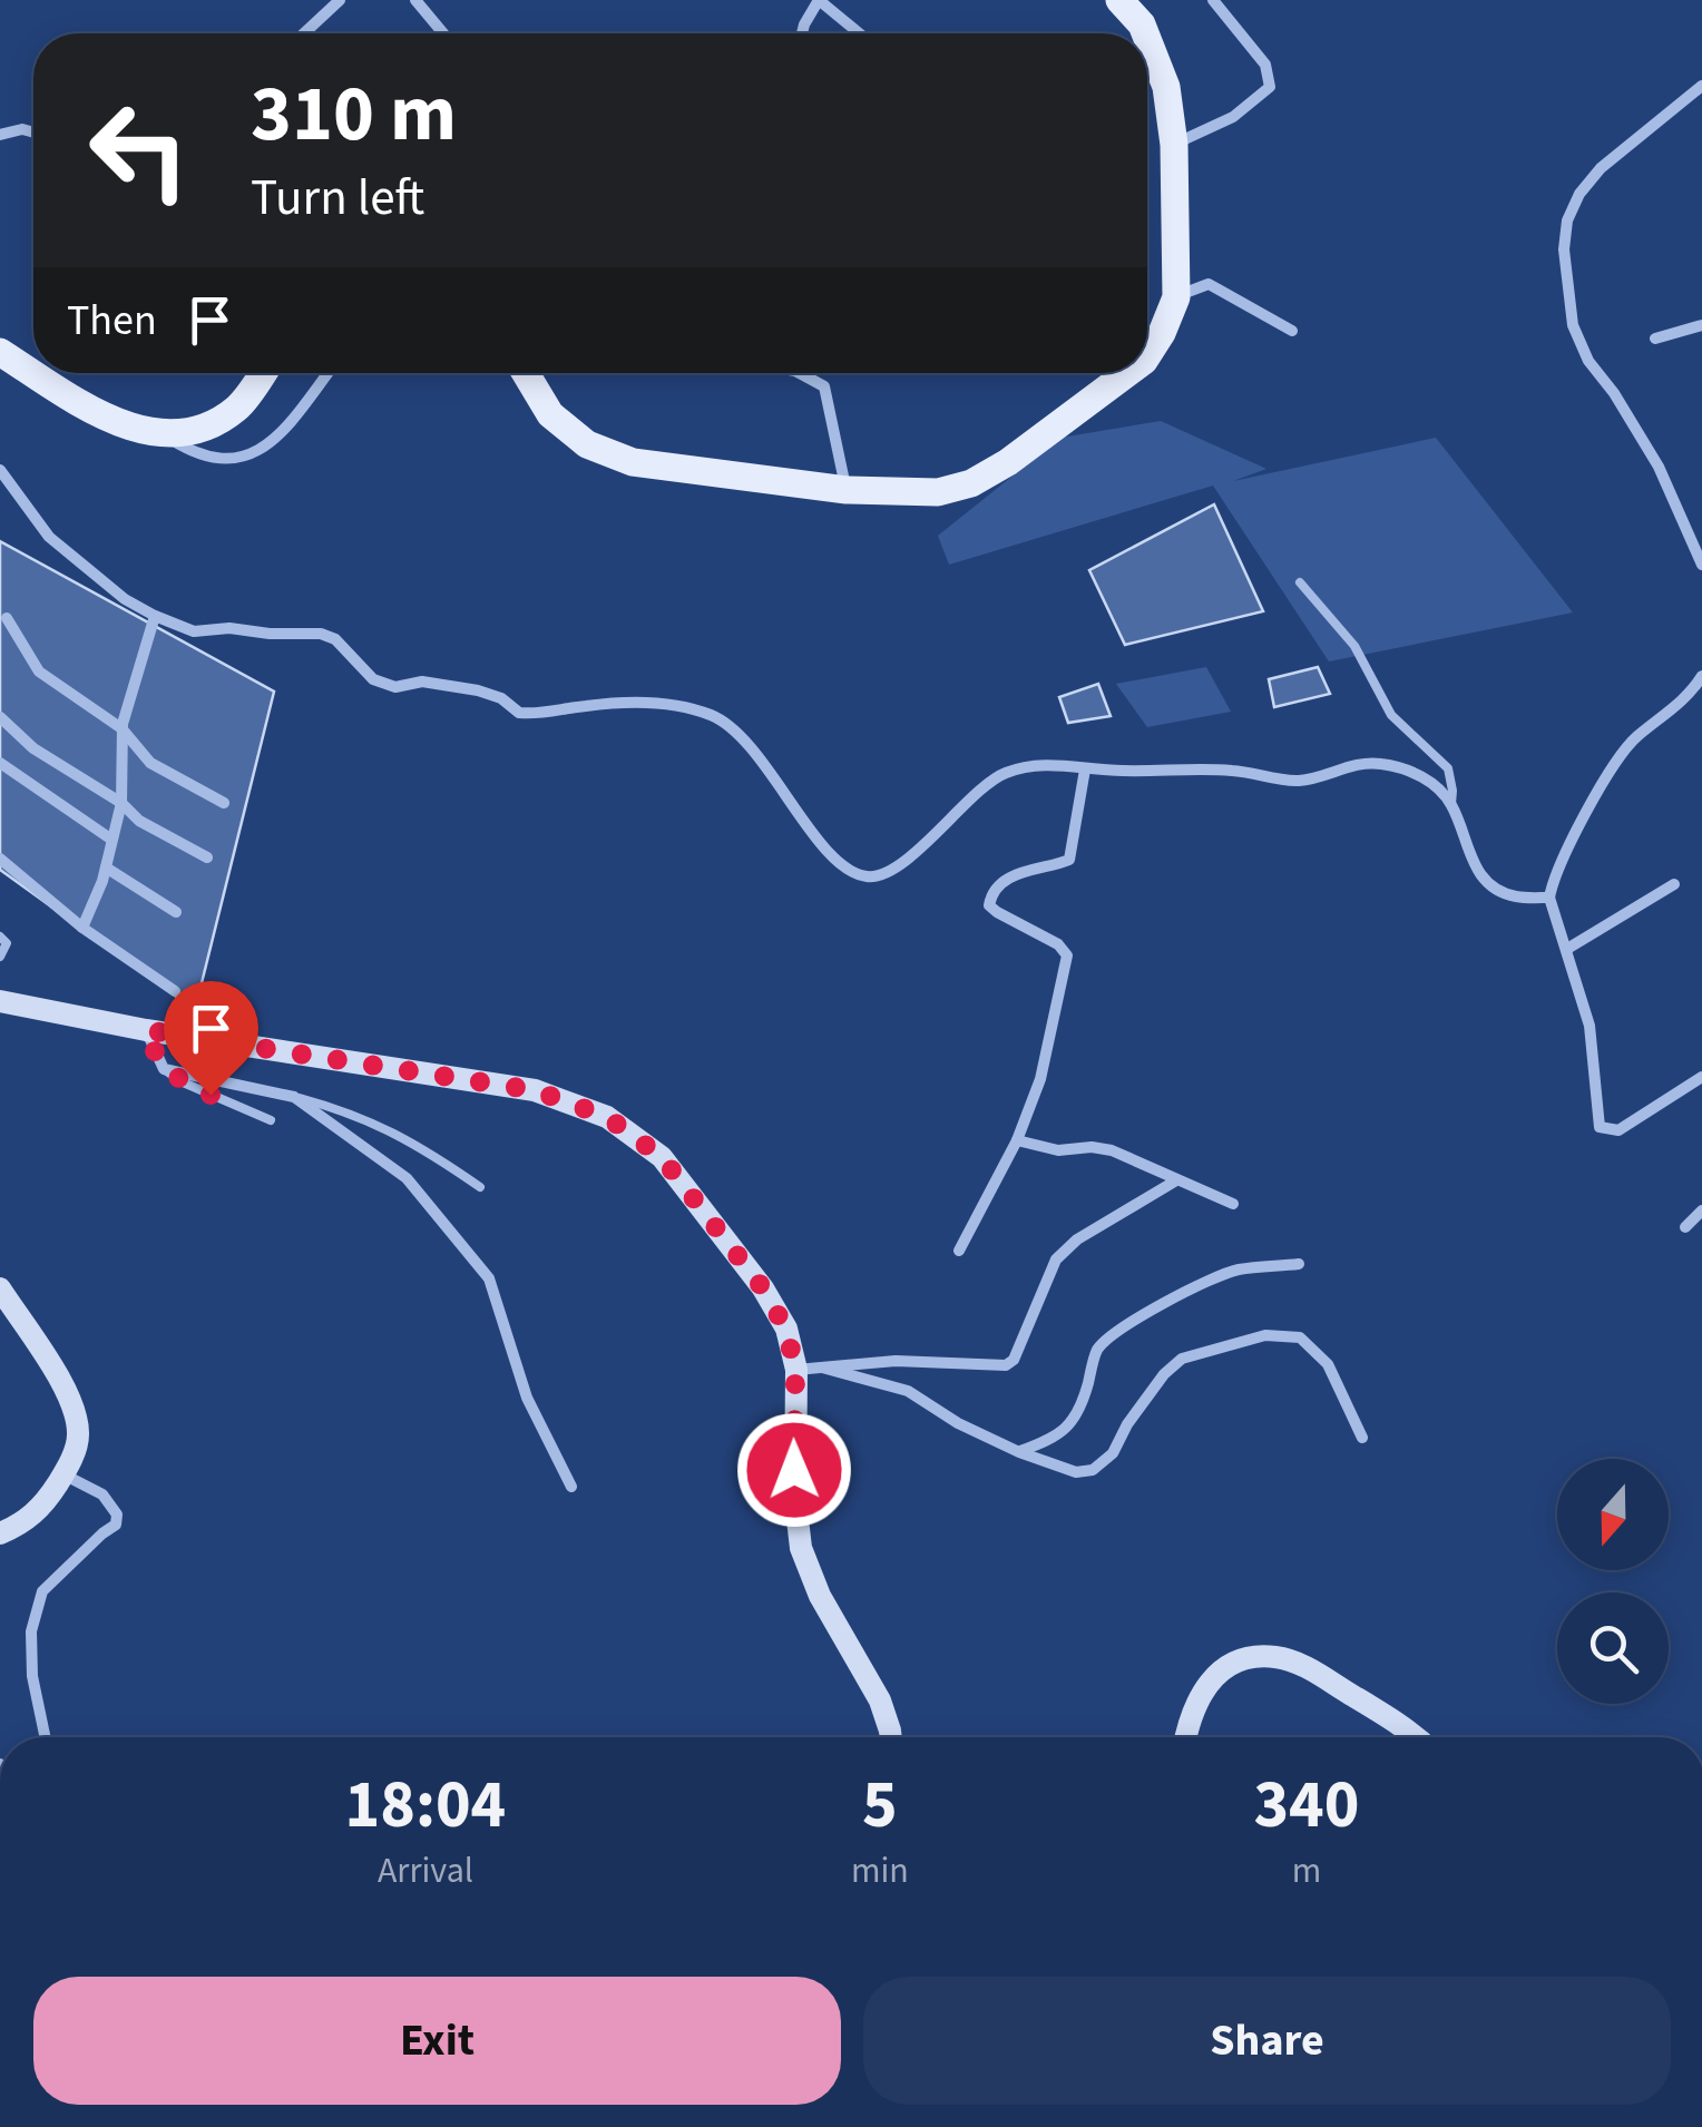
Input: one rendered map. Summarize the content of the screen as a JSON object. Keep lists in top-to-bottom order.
{
  "north": "bottom",
  "page": {
    "turn": ["310 m", "Turn left"],
    "then": "Then",
    "eta": [
      "18:04",
      "Arrival",
      "5",
      "min",
      "340",
      "m"
    ],
    "buttons": ["Exit", "Share"]
  }
}
